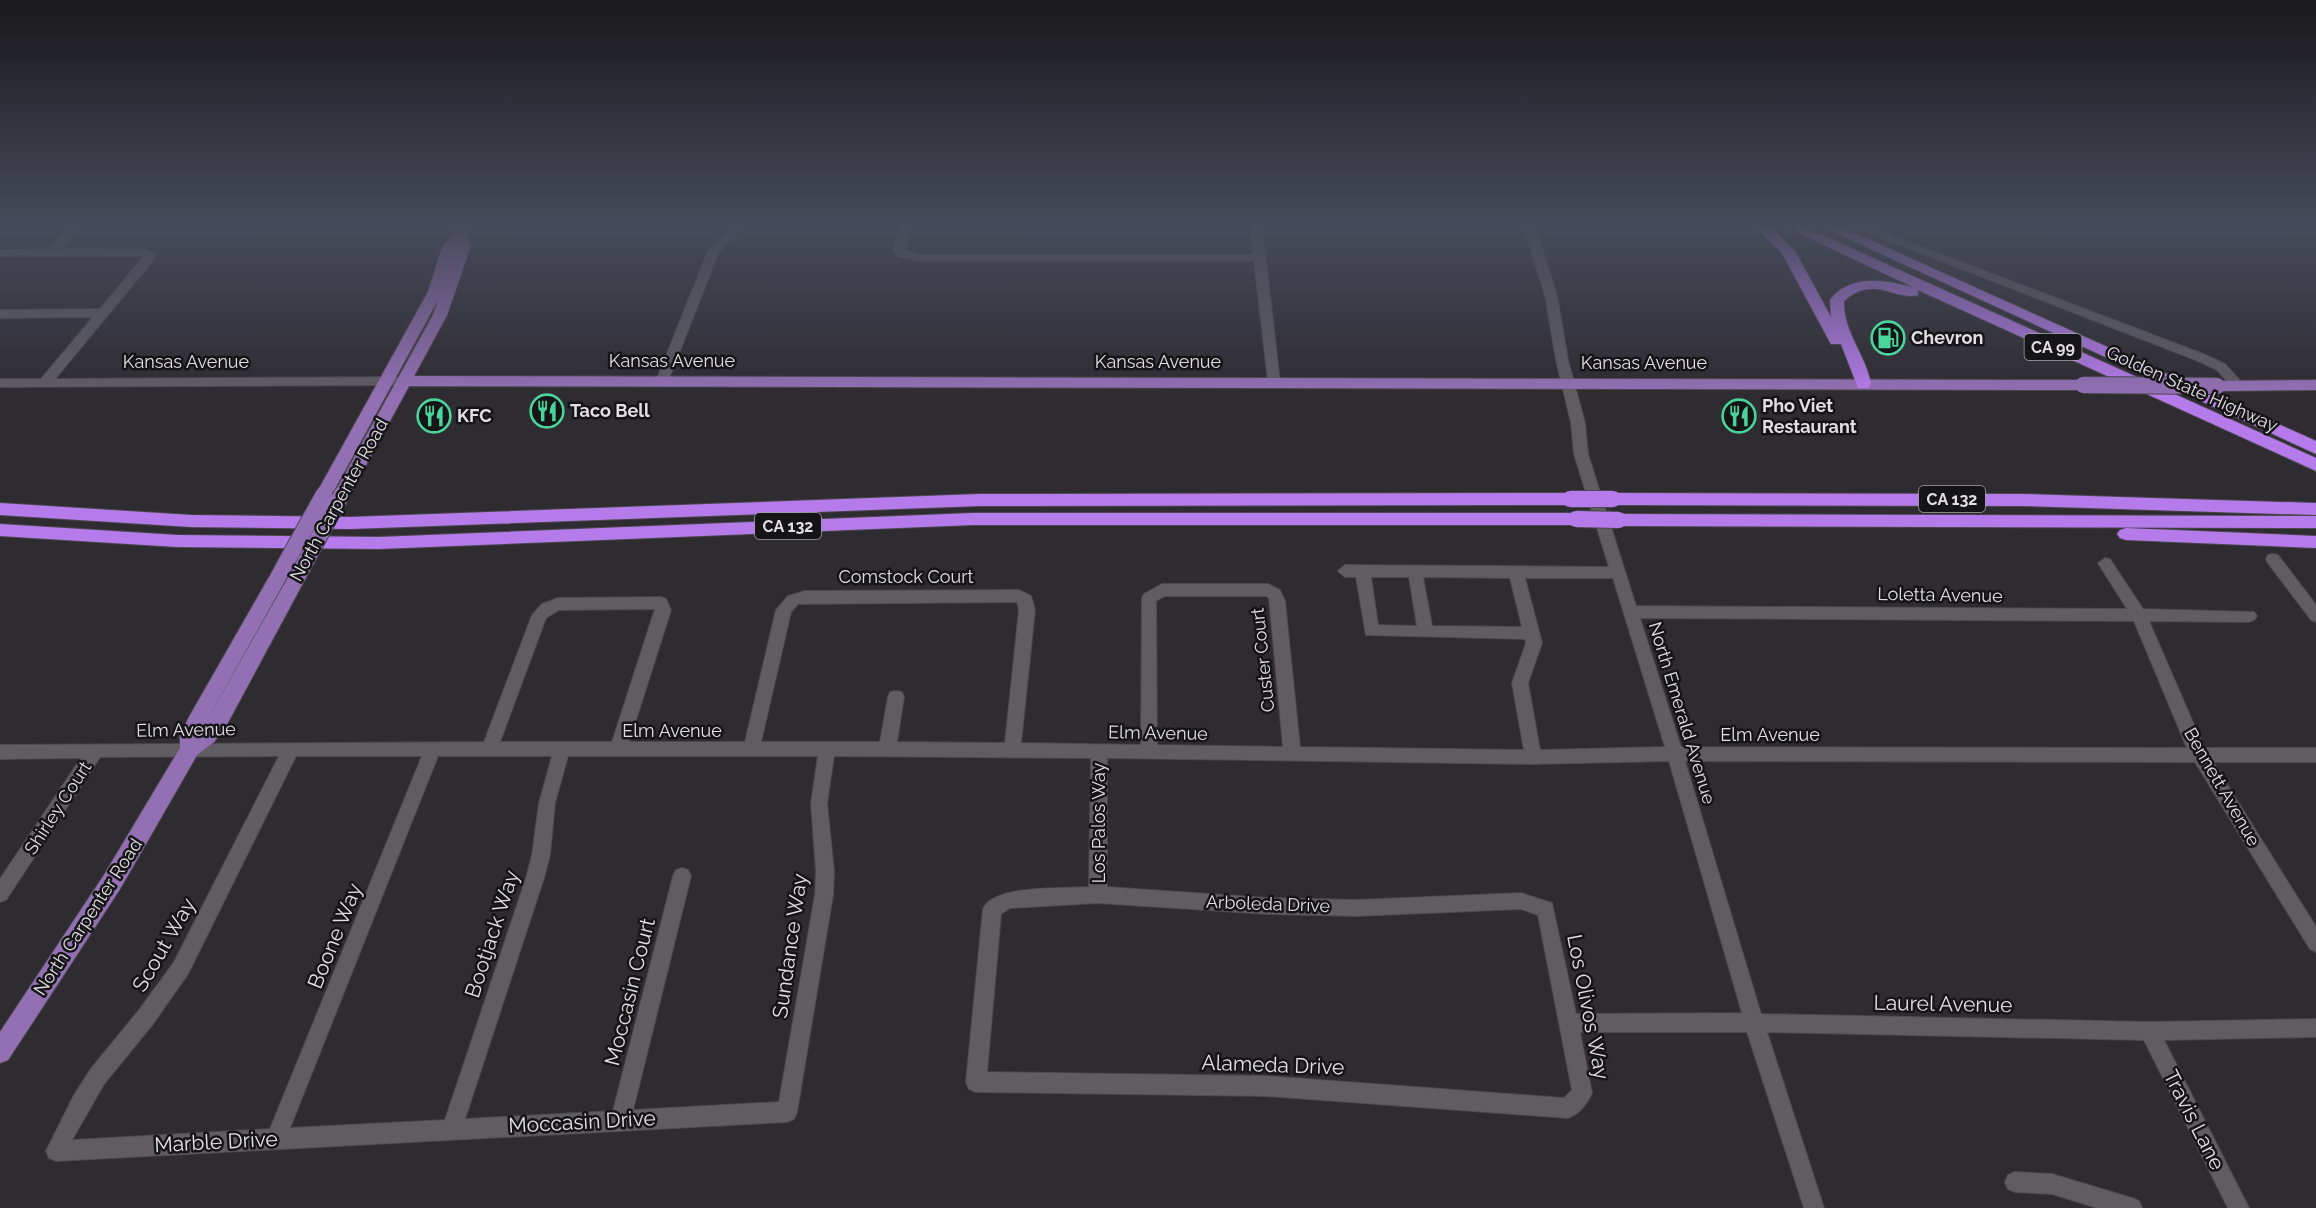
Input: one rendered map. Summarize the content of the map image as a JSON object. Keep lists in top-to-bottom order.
{
  "streets": {
    "highway": ["CA 99", "Golden State Highway", "CA 132"],
    "main road": ["Kansas Avenue", "North Carpenter Road"],
    "street": [
      "Comstock Court",
      "Loletta Avenue",
      "Custer Court",
      "North Emerald Avenue",
      "Elm Avenue",
      "Bennett Avenue",
      "Shirley Court",
      "Los Palos Way",
      "Arboleda Drive",
      "Bootjack Way",
      "Boone Way",
      "Scout Way",
      "Sundance Way",
      "Moccasin Court",
      "Laurel Avenue",
      "Los Olivos Way",
      "Alameda Drive",
      "Travis Lane",
      "Moccasin Drive",
      "Marble Drive"
    ]
  },
  "crossings": [
    ["Kansas Avenue", "North Carpenter Road"],
    ["Kansas Avenue", "North Emerald Avenue"],
    ["North Carpenter Road", "Elm Avenue"],
    ["Comstock Court", "Elm Avenue"],
    ["Loletta Avenue", "North Emerald Avenue"],
    ["Loletta Avenue", "Bennett Avenue"],
    ["Custer Court", "Elm Avenue"],
    ["North Emerald Avenue", "Elm Avenue"],
    ["North Emerald Avenue", "Laurel Avenue"],
    ["Elm Avenue", "Bennett Avenue"],
    ["Elm Avenue", "Shirley Court"],
    ["Elm Avenue", "Los Palos Way"],
    ["Elm Avenue", "Bootjack Way"],
    ["Elm Avenue", "Boone Way"],
    ["Elm Avenue", "Scout Way"],
    ["Elm Avenue", "Sundance Way"],
    ["Los Palos Way", "Arboleda Drive"],
    ["Arboleda Drive", "Los Olivos Way"],
    ["Arboleda Drive", "Alameda Drive"],
    ["Bootjack Way", "Moccasin Drive"],
    ["Boone Way", "Marble Drive"],
    ["Scout Way", "Marble Drive"],
    ["Sundance Way", "Moccasin Drive"],
    ["Moccasin Court", "Moccasin Drive"],
    ["Laurel Avenue", "Los Olivos Way"],
    ["Laurel Avenue", "Travis Lane"],
    ["Los Olivos Way", "Alameda Drive"],
    ["Moccasin Drive", "Marble Drive"]
  ],
  "places": {
    "fuel station": ["Chevron"],
    "restaurant": ["Taco Bell", "KFC", "Pho Viet Restaurant"]
  }
}
